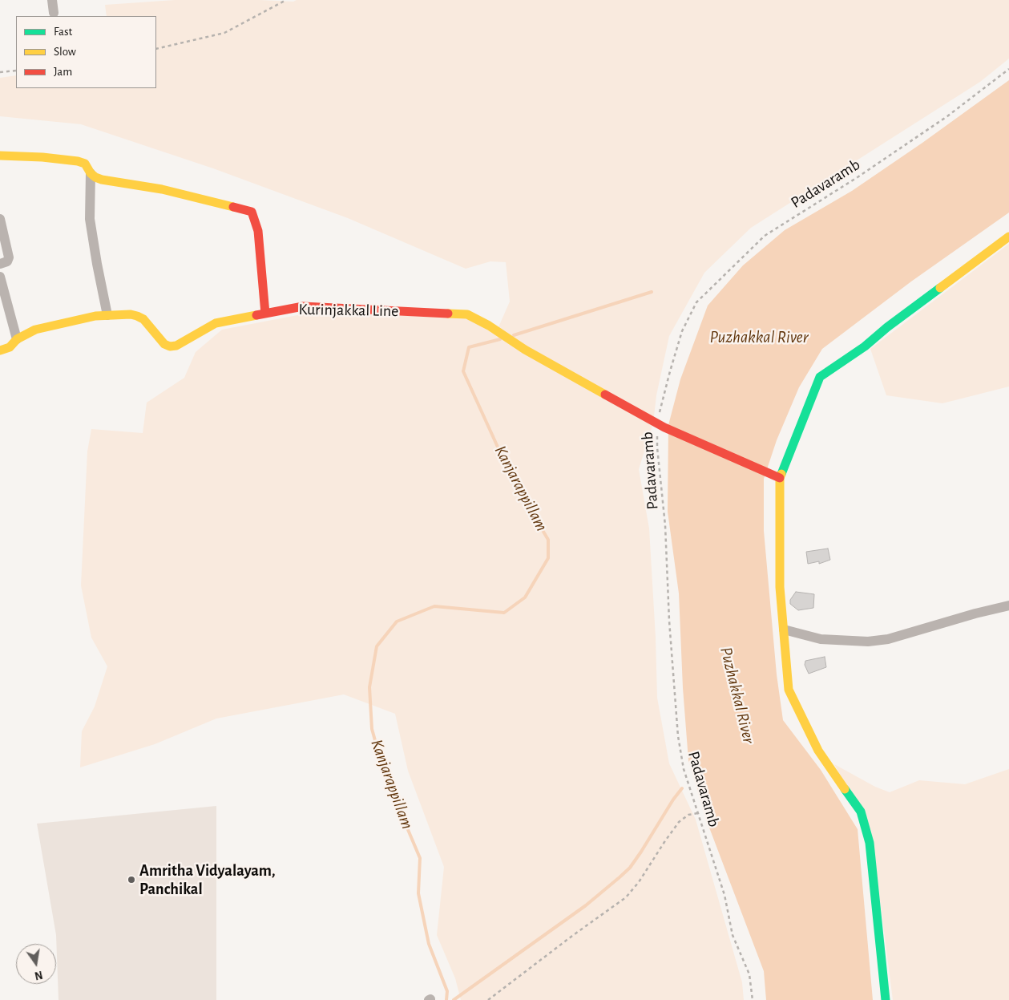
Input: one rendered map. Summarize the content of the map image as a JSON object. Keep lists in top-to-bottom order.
{
  "streets": {
    "street": ["Kurinjakkal Line"],
    "path": ["Padavaramb"]
  },
  "crossings": [
    ["Padavaramb", "Kurinjakkal Line"]
  ],
  "water": ["Puzhakkal River", "Kanjarappillam"],
  "places": ["Amritha Vidyalayam, Panchikal"],
  "legend": ["Fast", "Slow", "Jam"],
  "north": "bottom"
}
